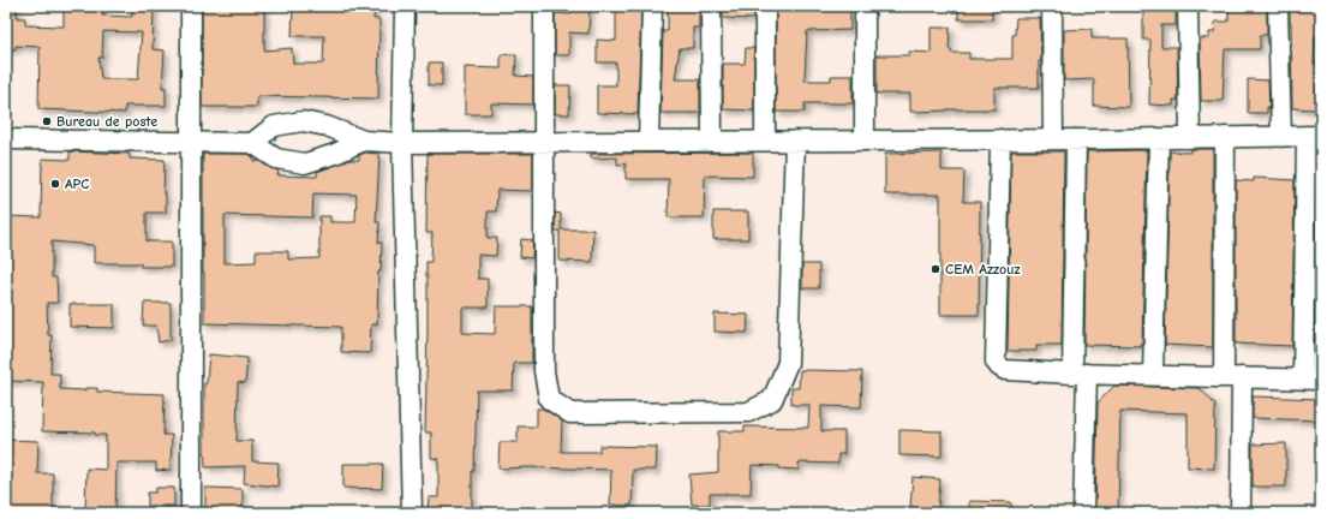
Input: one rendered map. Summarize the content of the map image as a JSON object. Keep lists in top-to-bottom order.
{
  "places": ["Bureau de poste", "APC", "CEM Azzouz"]
}
